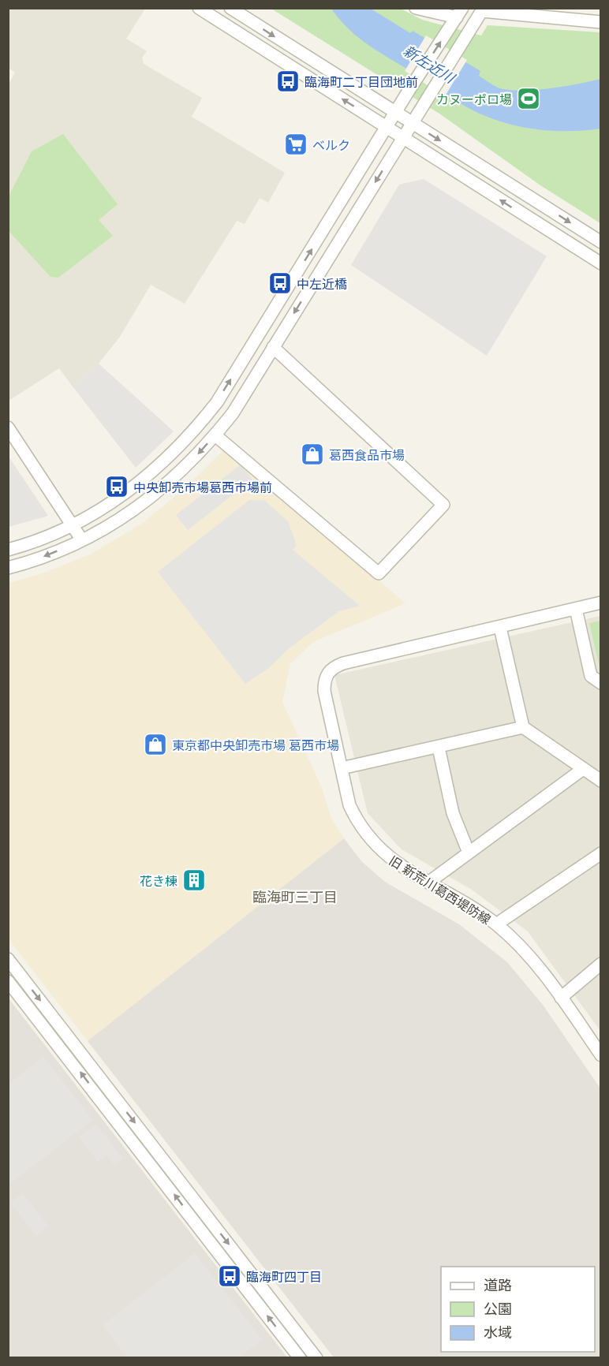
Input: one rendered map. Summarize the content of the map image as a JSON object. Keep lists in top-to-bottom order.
{
  "streets": {
    "street": ["旧 新荒川葛西堤防線"]
  },
  "districts": ["臨海町三丁目"],
  "water": ["新左近川"],
  "places": {
    "bus stop": [
      "臨海町二丁目団地前",
      "中左近橋",
      "中央卸売市場葛西市場前",
      "臨海町四丁目"
    ],
    "sports": ["カヌーポロ場"],
    "supermarket": ["ベルク"],
    "shop": ["葛西食品市場", "東京都中央卸売市場 葛西市場"],
    "building": ["花き棟"]
  },
  "legend": ["道路", "公園", "水域"]
}
